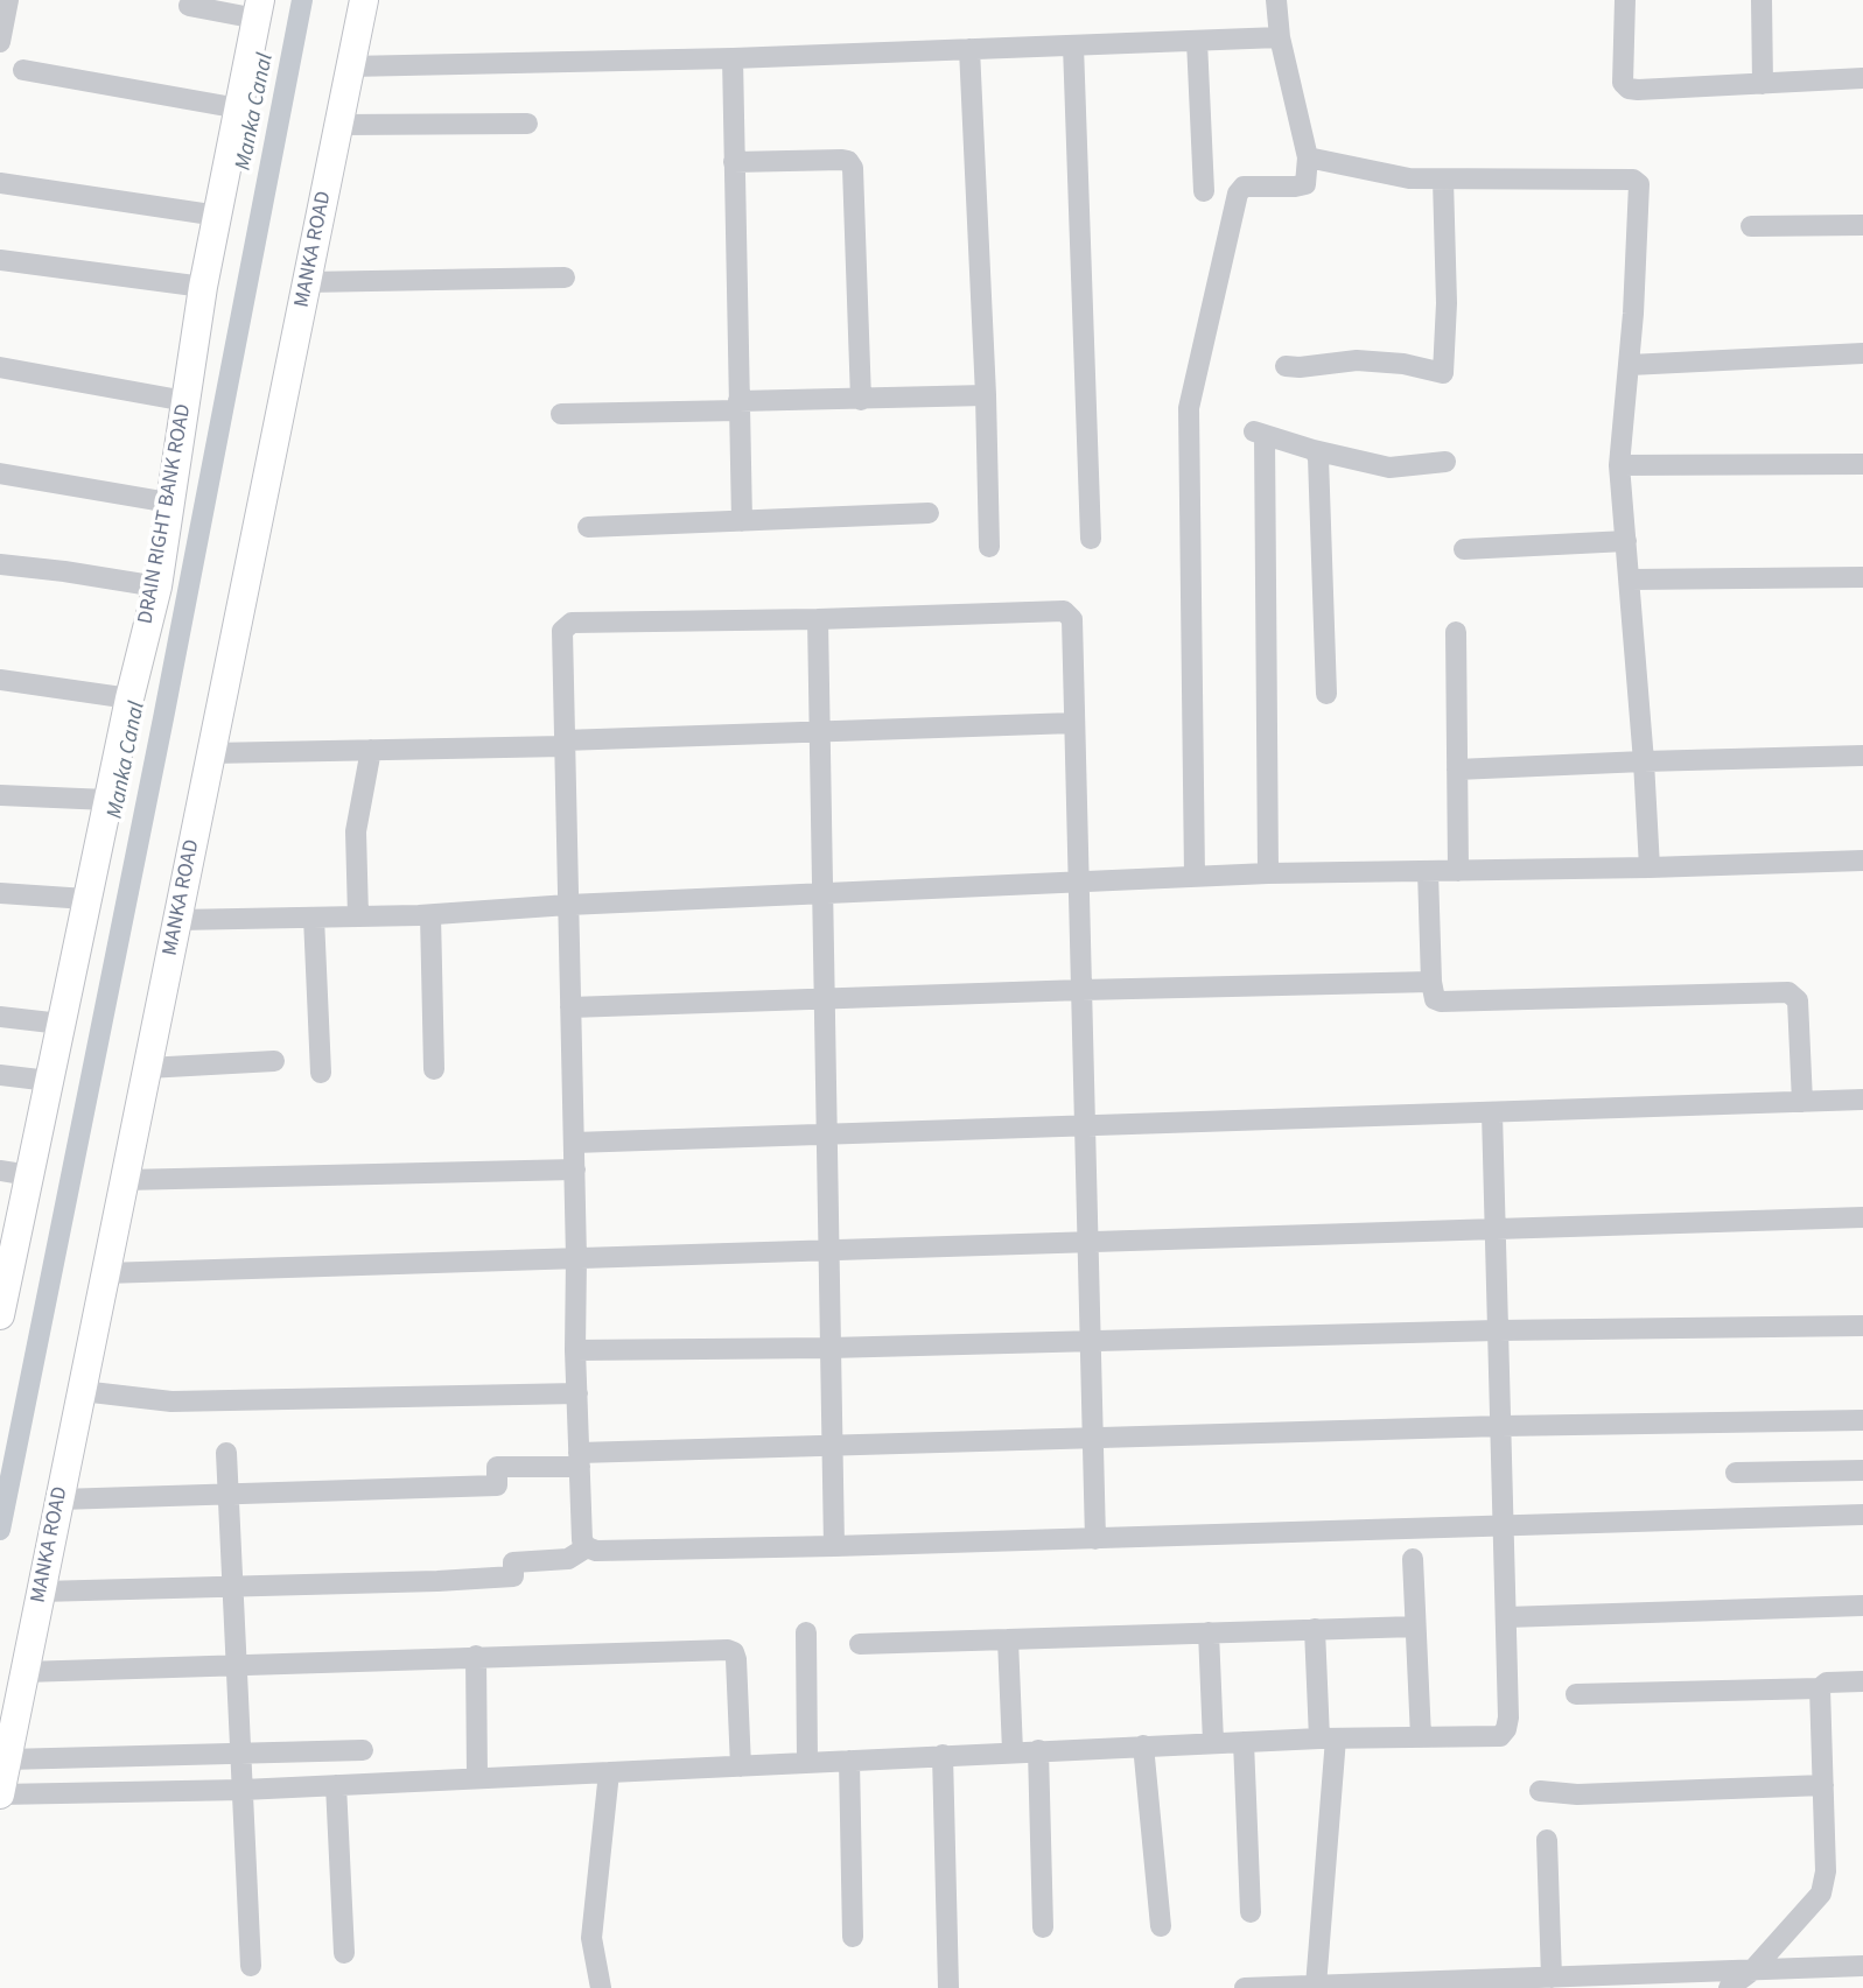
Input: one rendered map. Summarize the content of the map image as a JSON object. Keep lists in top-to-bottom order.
{
  "streets": {
    "main road": ["MANKA ROAD", "DRAIN RIGHT BANK ROAD"]
  },
  "water": ["Manka Canal"]
}
